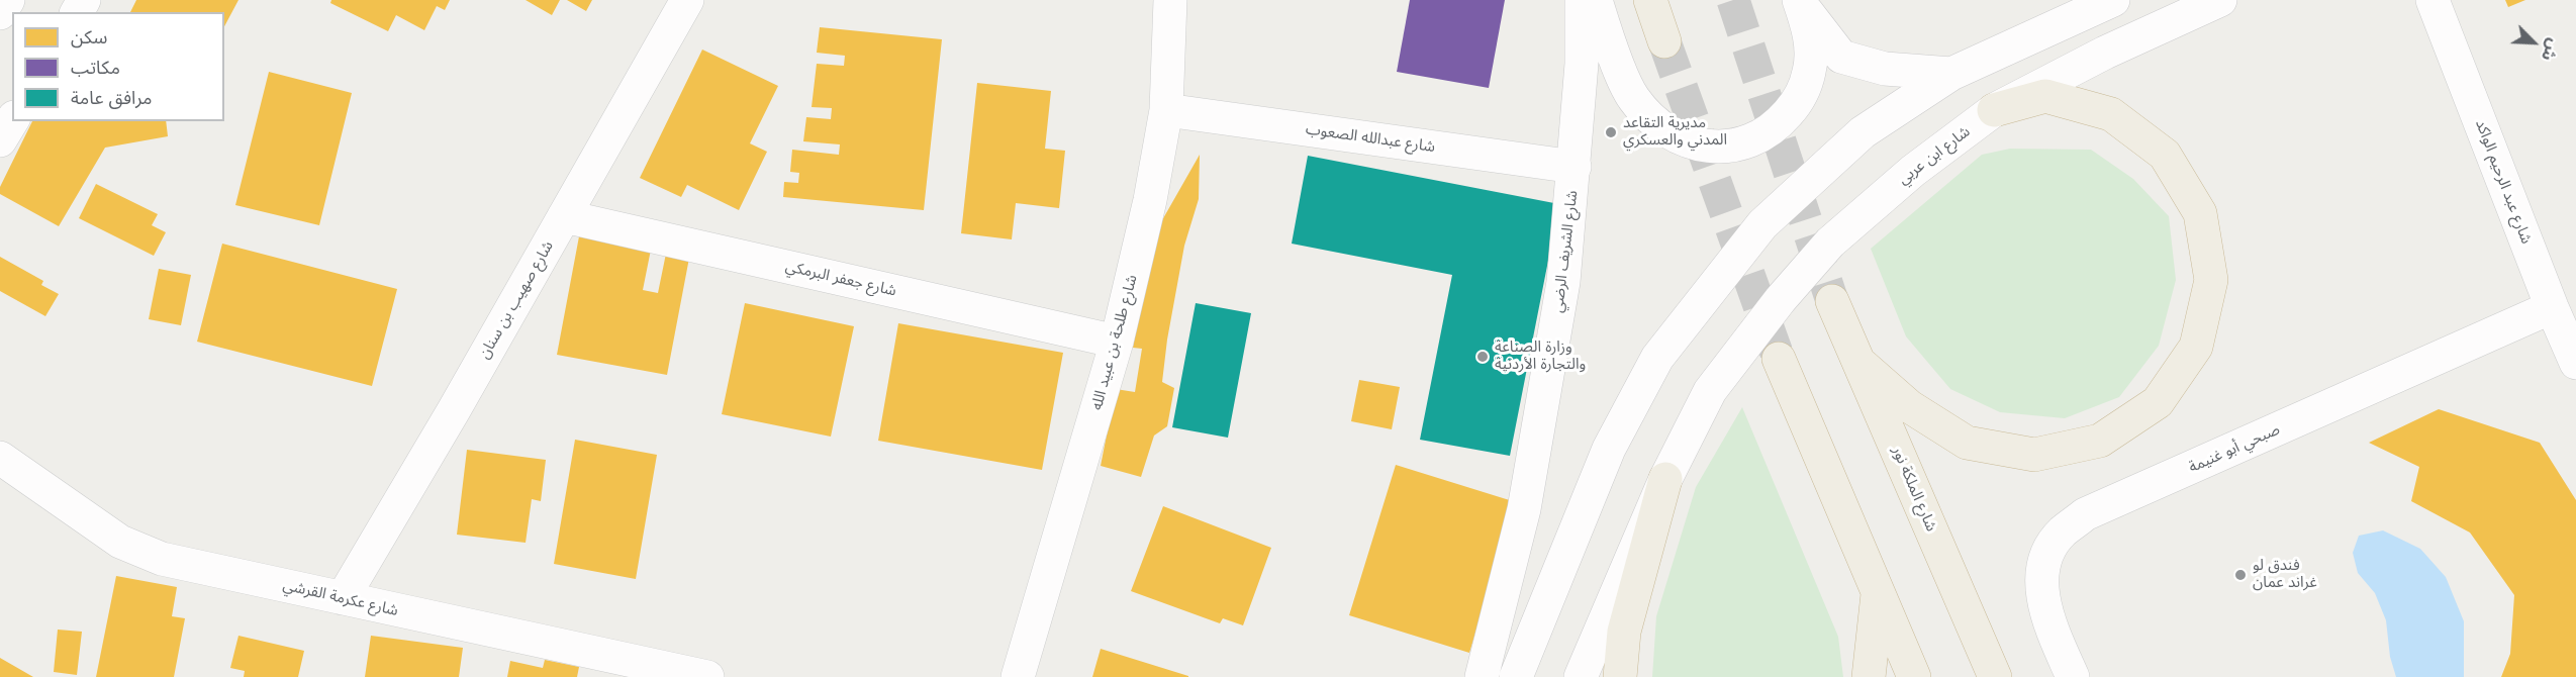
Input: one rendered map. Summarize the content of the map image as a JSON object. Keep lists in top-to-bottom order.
{
  "streets": {
    "highway": ["شارع الملكة نور"],
    "street": [
      "شارع عبدالله الصعوب",
      "شارع ابن عربي",
      "شارع عبد الرحيم الواكد",
      "شارع الشريف الرضي",
      "شارع جعفر البرمكي",
      "شارع صهيب بن سنان",
      "شارع طلحة بن عبيد الله",
      "صبحي أبو غنيمة",
      "شارع عكرمة القرشي"
    ]
  },
  "crossings": [
    ["شارع عبدالله الصعوب", "شارع الشريف الرضي"],
    ["شارع عبدالله الصعوب", "شارع طلحة بن عبيد الله"],
    ["شارع عبد الرحيم الواكد", "صبحي أبو غنيمة"],
    ["شارع جعفر البرمكي", "شارع صهيب بن سنان"],
    ["شارع جعفر البرمكي", "شارع طلحة بن عبيد الله"],
    ["شارع صهيب بن سنان", "شارع عكرمة القرشي"]
  ],
  "places": ["مديرية التقاعد المدني والعسكري", "وزارة الصناعة والتجارة الأردنية", "فندق لو غراند عمان"],
  "legend": ["سكن", "مكاتب", "مرافق عامة"],
  "north": "bottom right"
}
